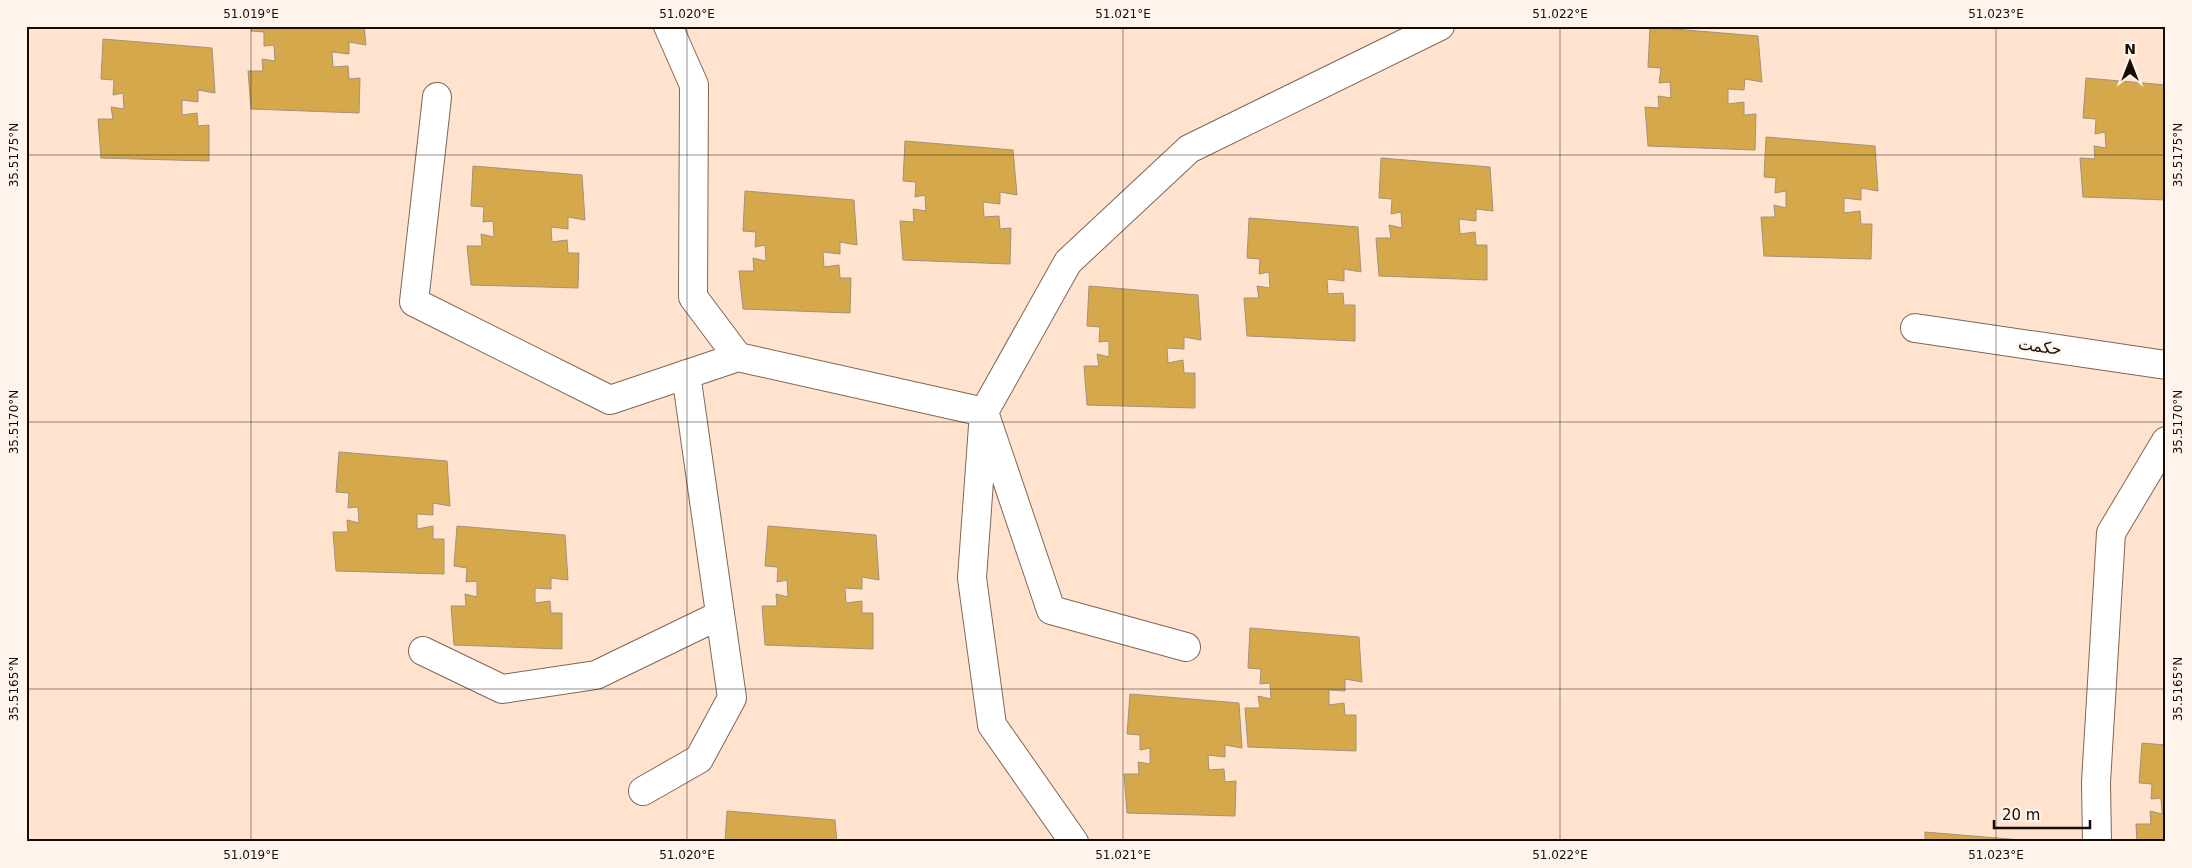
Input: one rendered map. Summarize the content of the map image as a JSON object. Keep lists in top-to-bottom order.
{
  "streets": {
    "street": ["حکمت"]
  },
  "scale_bar": "20 m",
  "north": "top",
  "coordinates": [
    "51.019°E",
    "51.020°E",
    "51.021°E",
    "51.022°E",
    "51.023°E",
    "35.5175°N",
    "35.5170°N",
    "35.5165°N"
  ]
}
